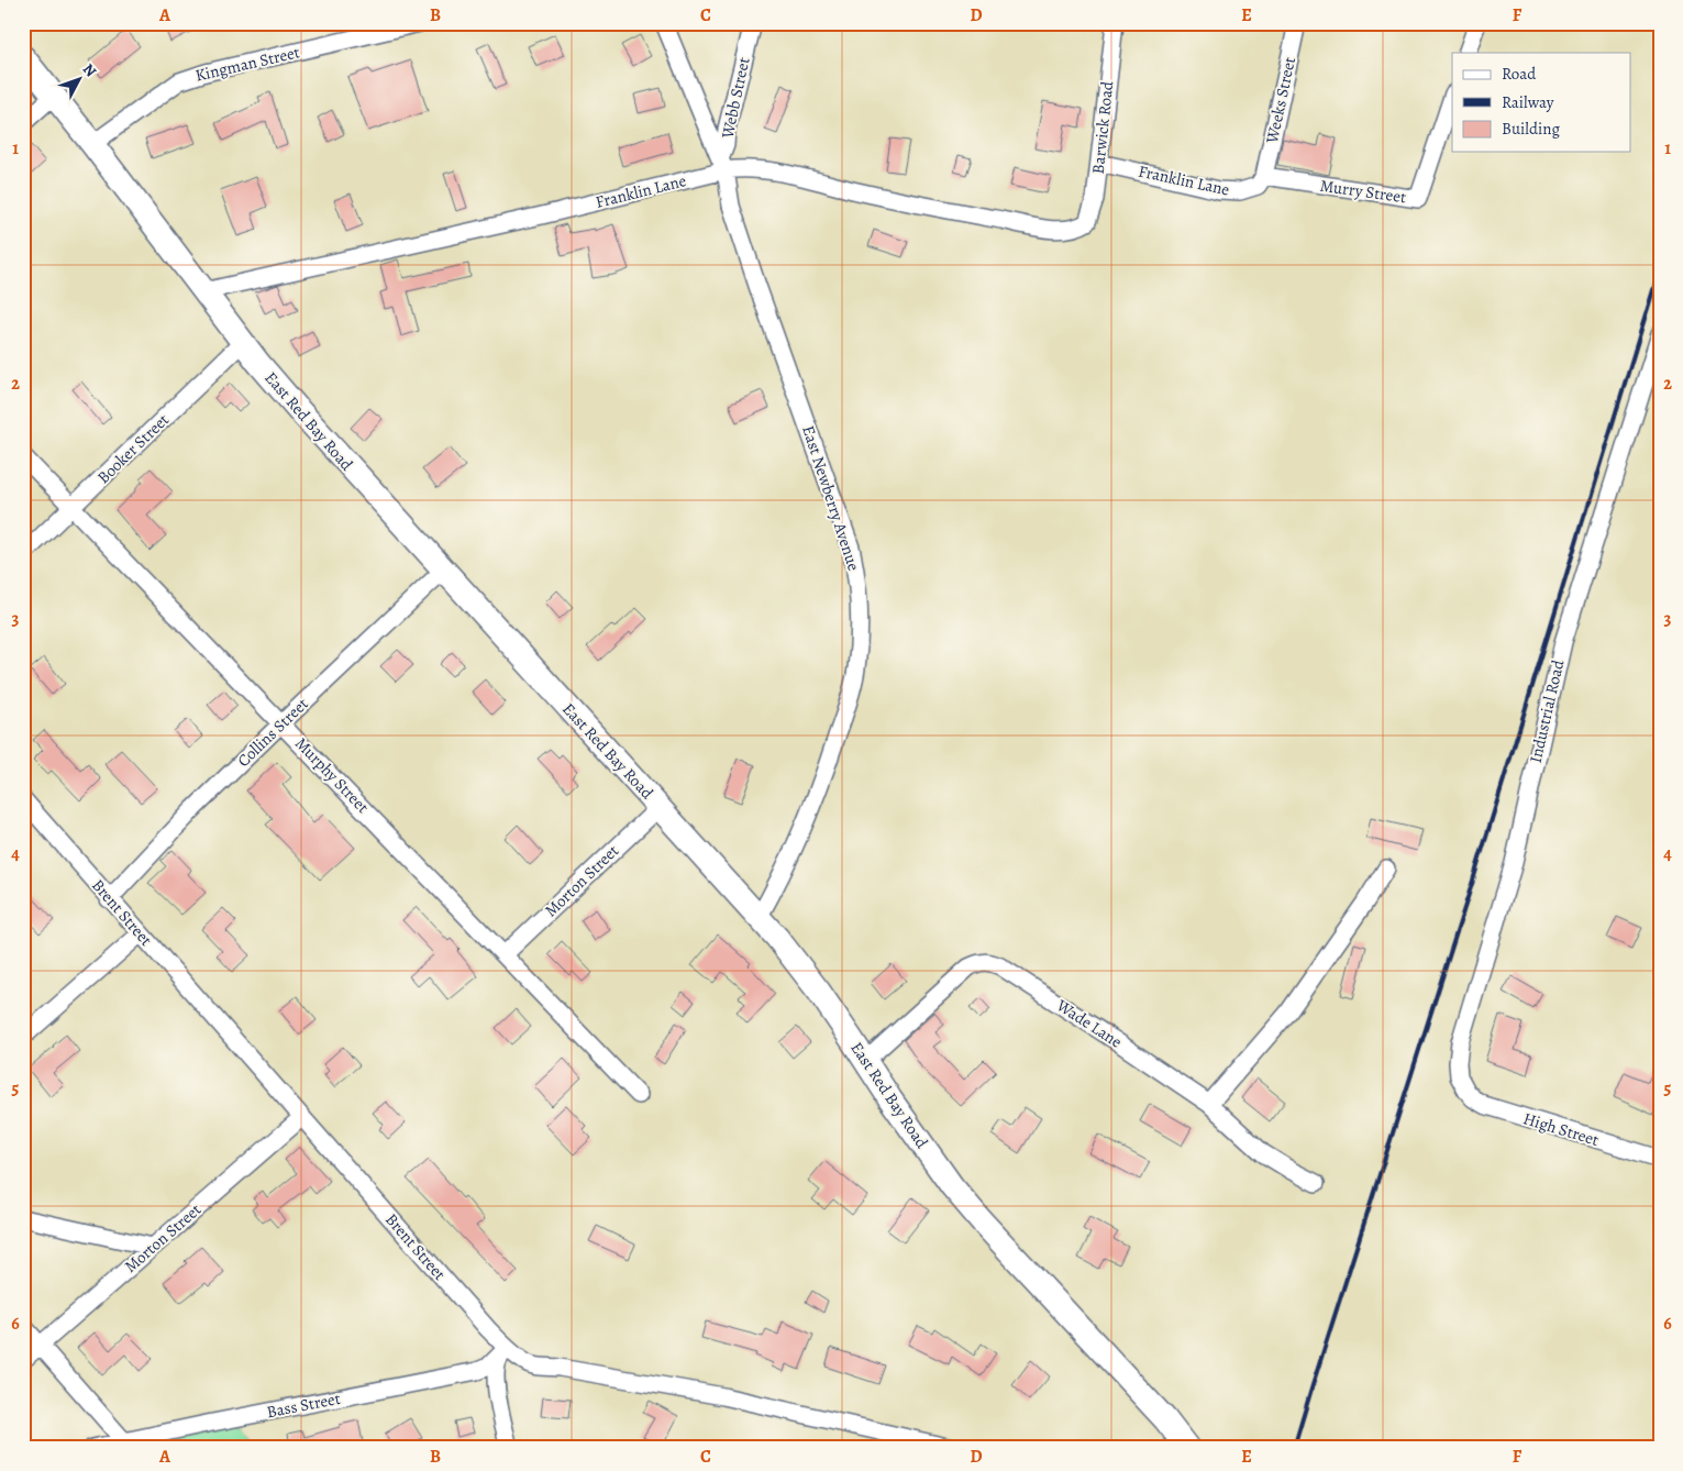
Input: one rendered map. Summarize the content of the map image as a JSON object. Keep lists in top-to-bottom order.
{
  "streets": {
    "street": [
      "Kingman Street",
      "Webb Street",
      "Weeks Street",
      "Barwick Road",
      "Franklin Lane",
      "Murry Street",
      "East Red Bay Road",
      "Booker Street",
      "East Newberry Avenue",
      "Industrial Road",
      "Collins Street",
      "Murphy Street",
      "Morton Street",
      "Brent Street",
      "Wade Lane",
      "High Street",
      "Bass Street"
    ]
  },
  "crossings": [
    ["Kingman Street", "East Red Bay Road"],
    ["Webb Street", "Franklin Lane"],
    ["Webb Street", "East Newberry Avenue"],
    ["Weeks Street", "Franklin Lane"],
    ["Weeks Street", "Murry Street"],
    ["Barwick Road", "Franklin Lane"],
    ["Franklin Lane", "Murry Street"],
    ["Franklin Lane", "East Red Bay Road"],
    ["Franklin Lane", "East Newberry Avenue"],
    ["East Red Bay Road", "Booker Street"],
    ["East Red Bay Road", "East Newberry Avenue"],
    ["East Red Bay Road", "Collins Street"],
    ["East Red Bay Road", "Morton Street"],
    ["East Red Bay Road", "Wade Lane"],
    ["Booker Street", "Murphy Street"],
    ["Industrial Road", "High Street"],
    ["Collins Street", "Murphy Street"],
    ["Collins Street", "Brent Street"],
    ["Murphy Street", "Morton Street"],
    ["Morton Street", "Brent Street"],
    ["Brent Street", "Bass Street"]
  ],
  "legend": ["Road", "Railway", "Building"],
  "north": "top right",
  "grid": {
    "columns": [
      "A",
      "B",
      "C",
      "D",
      "E",
      "F"
    ],
    "rows": [
      "1",
      "2",
      "3",
      "4",
      "5",
      "6"
    ]
  }
}
